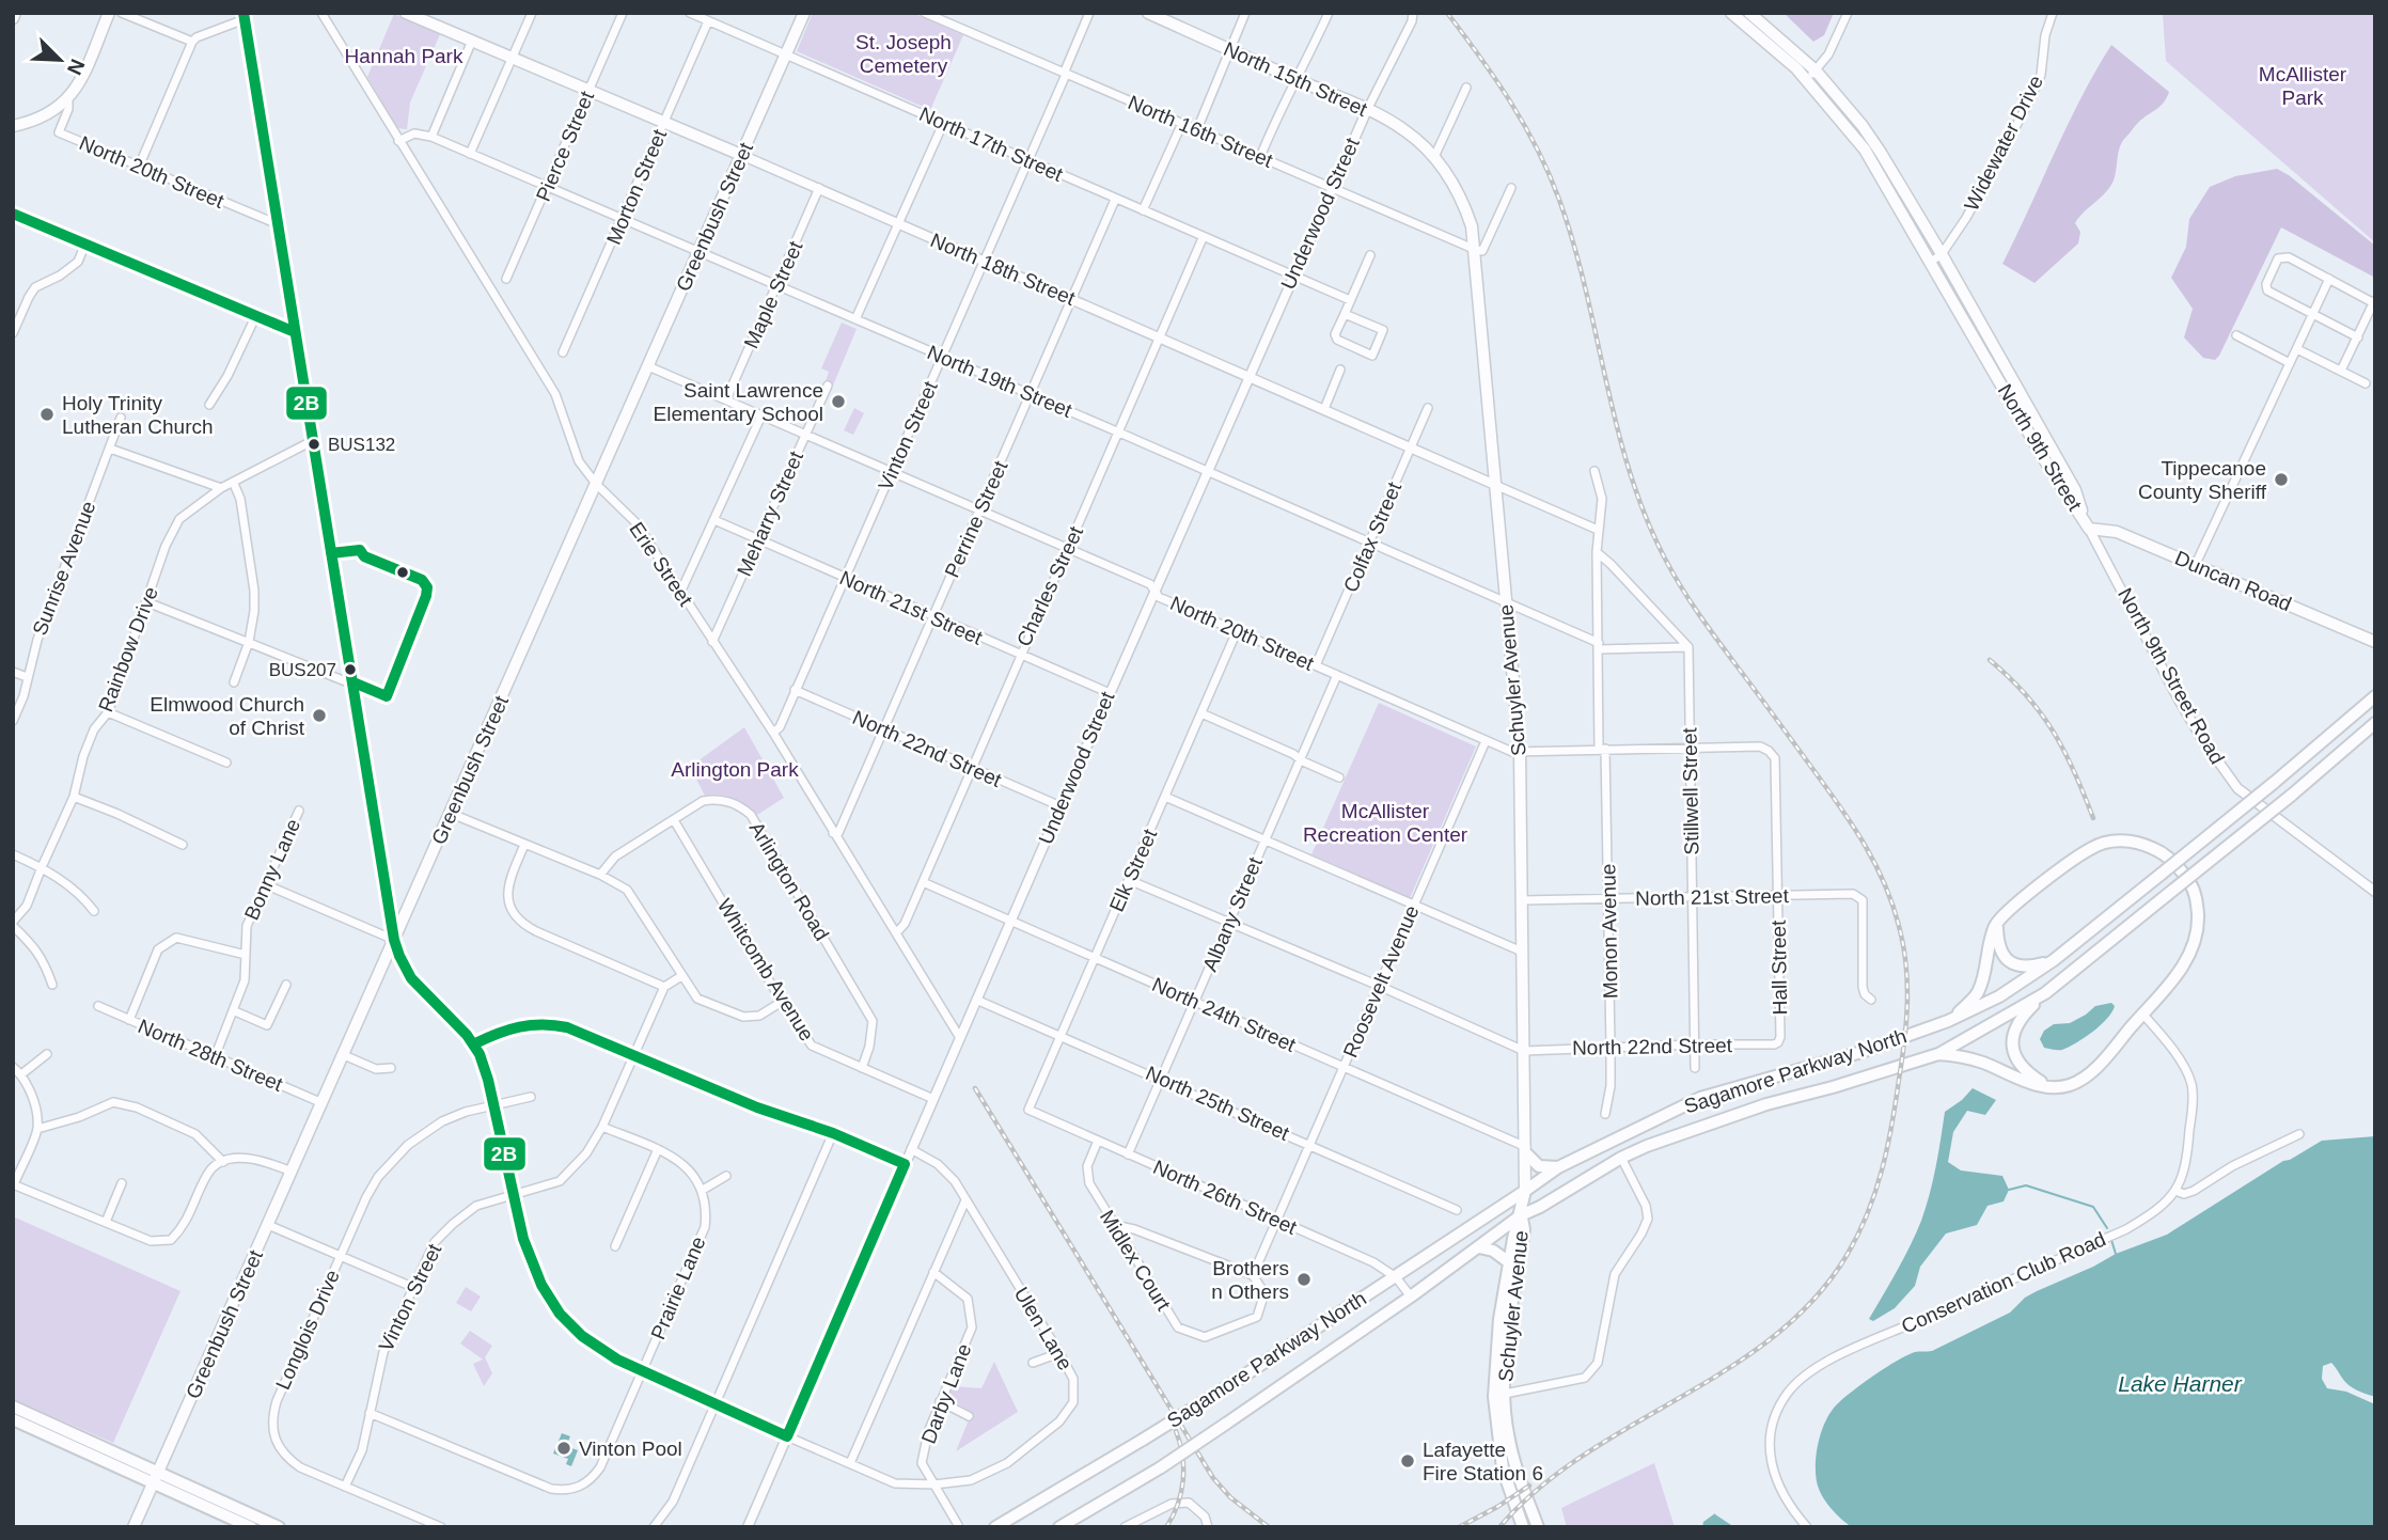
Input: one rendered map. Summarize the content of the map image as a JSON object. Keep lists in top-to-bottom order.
{
  "streets": {
    "main road": [
      "North 15th Street",
      "Greenbush Street",
      "North 18th Street",
      "North 9th Street",
      "Duncan Road",
      "Schuyler Avenue",
      "Sagamore Parkway North"
    ],
    "street": [
      "North 16th Street",
      "Widewater Drive",
      "North 17th Street",
      "Pierce Street",
      "North 20th Street",
      "Morton Street",
      "Underwood Street",
      "Maple Street",
      "North 19th Street",
      "Vinton Street",
      "Meharry Street",
      "Perrine Street",
      "Colfax Street",
      "Erie Street",
      "Sunrise Avenue",
      "Charles Street",
      "North 21st Street",
      "Rainbow Drive",
      "North 9th Street Road",
      "North 22nd Street",
      "Stillwell Street",
      "Bonny Lane",
      "Elk Street",
      "Arlington Road",
      "Albany Street",
      "Monon Avenue",
      "Hall Street",
      "Whitcomb Avenue",
      "Roosevelt Avenue",
      "North 24th Street",
      "North 28th Street",
      "North 25th Street",
      "North 26th Street",
      "Midlex Court",
      "Conservation Club Road",
      "Prairie Lane",
      "Ulen Lane",
      "Longlois Drive",
      "Darby Lane"
    ]
  },
  "crossings": [
    ["North 15th Street", "Underwood Street"],
    ["North 15th Street", "Schuyler Avenue"],
    ["North 16th Street", "Underwood Street"],
    ["North 16th Street", "Vinton Street"],
    ["North 16th Street", "Schuyler Avenue"],
    ["Widewater Drive", "North 9th Street"],
    ["North 17th Street", "Morton Street"],
    ["North 17th Street", "Underwood Street"],
    ["North 17th Street", "Greenbush Street"],
    ["North 17th Street", "Vinton Street"],
    ["North 17th Street", "Perrine Street"],
    ["North 17th Street", "Charles Street"],
    ["Pierce Street", "North 18th Street"],
    ["Pierce Street", "North 19th Street"],
    ["North 20th Street", "Underwood Street"],
    ["North 20th Street", "Greenbush Street"],
    ["North 20th Street", "Maple Street"],
    ["North 20th Street", "Vinton Street"],
    ["North 20th Street", "Meharry Street"],
    ["North 20th Street", "Perrine Street"],
    ["North 20th Street", "Colfax Street"],
    ["North 20th Street", "Charles Street"],
    ["North 20th Street", "Schuyler Avenue"],
    ["North 20th Street", "Stillwell Street"],
    ["North 20th Street", "Elk Street"],
    ["North 20th Street", "Albany Street"],
    ["North 20th Street", "Monon Avenue"],
    ["North 20th Street", "Hall Street"],
    ["North 20th Street", "Roosevelt Avenue"],
    ["Morton Street", "North 18th Street"],
    ["Morton Street", "North 19th Street"],
    ["Underwood Street", "North 18th Street"],
    ["Underwood Street", "North 19th Street"],
    ["Underwood Street", "Erie Street"],
    ["Underwood Street", "North 21st Street"],
    ["Underwood Street", "North 22nd Street"],
    ["Underwood Street", "Whitcomb Avenue"],
    ["Underwood Street", "North 24th Street"],
    ["Underwood Street", "North 25th Street"],
    ["Underwood Street", "Ulen Lane"],
    ["Greenbush Street", "North 18th Street"],
    ["Greenbush Street", "North 19th Street"],
    ["Greenbush Street", "Erie Street"],
    ["Greenbush Street", "North 28th Street"],
    ["North 18th Street", "Maple Street"],
    ["North 18th Street", "Vinton Street"],
    ["North 18th Street", "Perrine Street"],
    ["North 18th Street", "Colfax Street"],
    ["North 18th Street", "Charles Street"],
    ["North 18th Street", "Schuyler Avenue"],
    ["North 18th Street", "Monon Avenue"],
    ["Maple Street", "North 19th Street"],
    ["North 19th Street", "Vinton Street"],
    ["North 19th Street", "Perrine Street"],
    ["North 19th Street", "Colfax Street"],
    ["North 19th Street", "Charles Street"],
    ["North 19th Street", "Schuyler Avenue"],
    ["North 19th Street", "Stillwell Street"],
    ["North 19th Street", "Monon Avenue"],
    ["Vinton Street", "Erie Street"],
    ["Vinton Street", "North 21st Street"],
    ["Vinton Street", "North 22nd Street"],
    ["Vinton Street", "Prairie Lane"],
    ["Vinton Street", "Longlois Drive"],
    ["North 9th Street", "Duncan Road"],
    ["North 9th Street", "North 9th Street Road"],
    ["Meharry Street", "Erie Street"],
    ["Meharry Street", "North 21st Street"],
    ["Perrine Street", "Erie Street"],
    ["Perrine Street", "North 21st Street"],
    ["Perrine Street", "North 22nd Street"],
    ["Erie Street", "Charles Street"],
    ["Duncan Road", "North 9th Street Road"],
    ["Charles Street", "North 21st Street"],
    ["Charles Street", "North 22nd Street"],
    ["Charles Street", "North 24th Street"],
    ["North 21st Street", "Schuyler Avenue"],
    ["North 21st Street", "Stillwell Street"],
    ["North 21st Street", "Monon Avenue"],
    ["North 21st Street", "Hall Street"],
    ["Schuyler Avenue", "North 22nd Street"],
    ["Schuyler Avenue", "North 24th Street"],
    ["Schuyler Avenue", "Sagamore Parkway North"],
    ["North 22nd Street", "Stillwell Street"],
    ["North 22nd Street", "Monon Avenue"],
    ["North 22nd Street", "Hall Street"],
    ["Bonny Lane", "North 28th Street"],
    ["Elk Street", "North 24th Street"],
    ["Elk Street", "North 25th Street"],
    ["Elk Street", "North 26th Street"],
    ["Arlington Road", "Whitcomb Avenue"],
    ["Albany Street", "North 24th Street"],
    ["Albany Street", "North 25th Street"],
    ["Albany Street", "North 26th Street"],
    ["Roosevelt Avenue", "North 24th Street"],
    ["Roosevelt Avenue", "North 25th Street"],
    ["Roosevelt Avenue", "North 26th Street"],
    ["Sagamore Parkway North", "North 26th Street"],
    ["North 26th Street", "Midlex Court"],
    ["Ulen Lane", "Darby Lane"]
  ],
  "water": ["Lake Harner"],
  "parks": [
    "St. Joseph Cemetery",
    "Hannah Park",
    "McAllister Park",
    "Arlington Park",
    "McAllister Recreation Center"
  ],
  "places": [
    "Saint Lawrence Elementary School",
    "Holy Trinity Lutheran Church",
    "BUS132",
    "Tippecanoe County Sheriff",
    "BUS207",
    "Elmwood Church of Christ",
    "Brothers n Others",
    "Vinton Pool",
    "Lafayette Fire Station 6"
  ],
  "lines": ["transit line 2B"],
  "north": "bottom right"
}
